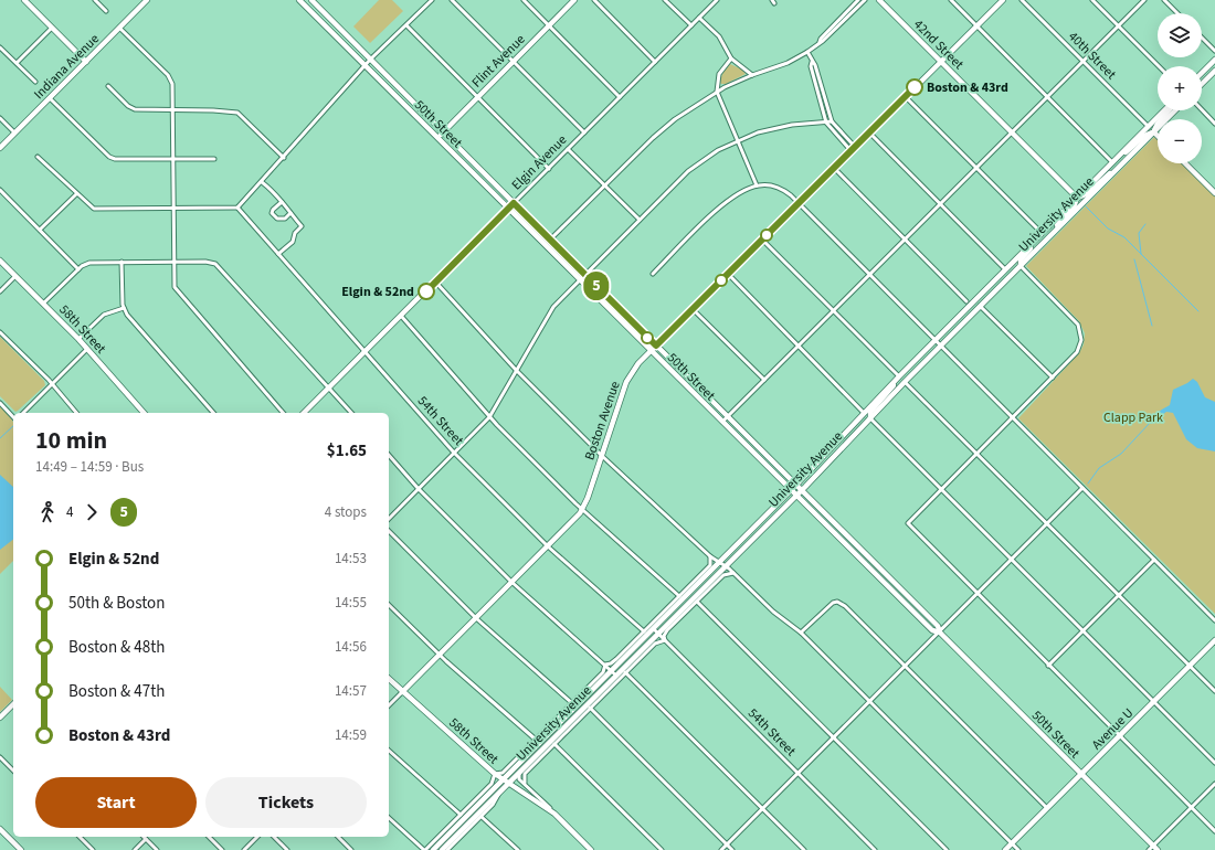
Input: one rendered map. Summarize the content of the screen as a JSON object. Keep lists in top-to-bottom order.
{
  "streets": {
    "main road": [
      "42nd Street",
      "Flint Avenue",
      "Indiana Avenue",
      "50th Street",
      "Elgin Avenue",
      "University Avenue",
      "58th Street",
      "Boston Avenue",
      "Avenue U"
    ],
    "street": ["40th Street", "54th Street"]
  },
  "crossings": [
    ["42nd Street", "University Avenue"],
    ["42nd Street", "Boston Avenue"],
    ["40th Street", "University Avenue"],
    ["Flint Avenue", "50th Street"],
    ["50th Street", "Elgin Avenue"],
    ["50th Street", "University Avenue"],
    ["50th Street", "Boston Avenue"],
    ["50th Street", "Avenue U"],
    ["Elgin Avenue", "54th Street"],
    ["University Avenue", "58th Street"],
    ["University Avenue", "54th Street"],
    ["58th Street", "Boston Avenue"],
    ["54th Street", "Boston Avenue"]
  ],
  "parks": ["Clapp Park"],
  "places": ["Boston & 43rd", "Elgin & 52nd"],
  "lines": ["bus line 5"],
  "page": {
    "on_map": "5",
    "map_buttons": ["+", "−"],
    "heading": ["10 min", "14:49 – 14:59 · Bus", "$1.65"],
    "legs": ["4", "5", "4 stops"],
    "list": [
      {
        "name": "Elgin & 52nd",
        "value": "14:53"
      },
      {
        "name": "50th & Boston",
        "value": "14:55"
      },
      {
        "name": "Boston & 48th",
        "value": "14:56"
      },
      {
        "name": "Boston & 47th",
        "value": "14:57"
      },
      {
        "name": "Boston & 43rd",
        "value": "14:59"
      }
    ],
    "buttons": ["Start", "Tickets"]
  }
}
